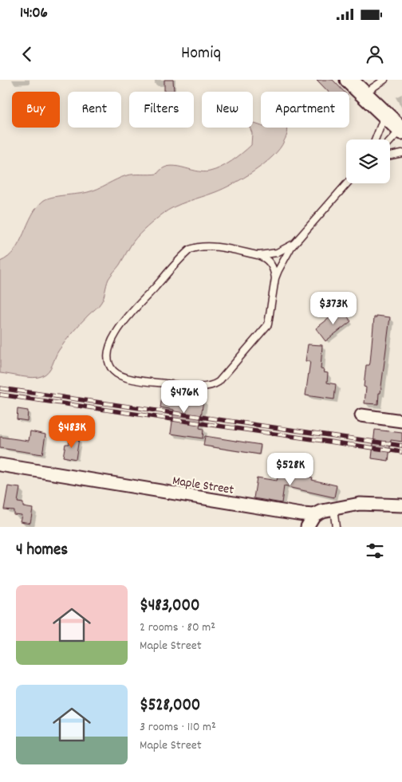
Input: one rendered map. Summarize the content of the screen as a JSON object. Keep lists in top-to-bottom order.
{
  "streets": {
    "street": ["Maple Street"]
  },
  "page": {
    "status": "14:06",
    "header": "Homiq",
    "chip": [
      "Buy",
      "Rent",
      "Filters",
      "New",
      "Apartment"
    ],
    "price": [
      "$373K",
      "$476K",
      "$483K",
      "$528K"
    ],
    "heading": "4 homes",
    "list": [
      {
        "name": "$483,000",
        "note": "2 rooms · 80 m² · Maple Street"
      },
      {
        "name": "$528,000",
        "note": "3 rooms · 110 m² · Maple Street"
      }
    ]
  }
}
